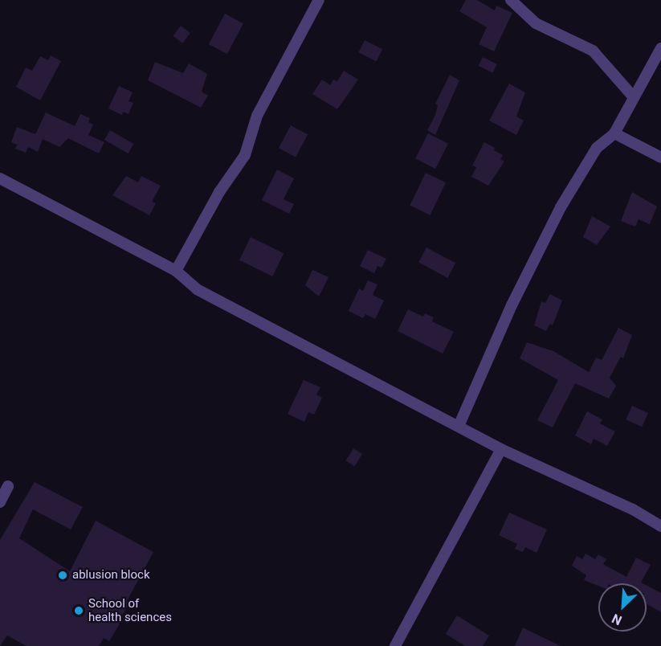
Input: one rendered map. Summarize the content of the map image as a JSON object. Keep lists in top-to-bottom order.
{
  "places": ["ablusion block", "School of health sciences"],
  "north": "bottom left"
}
